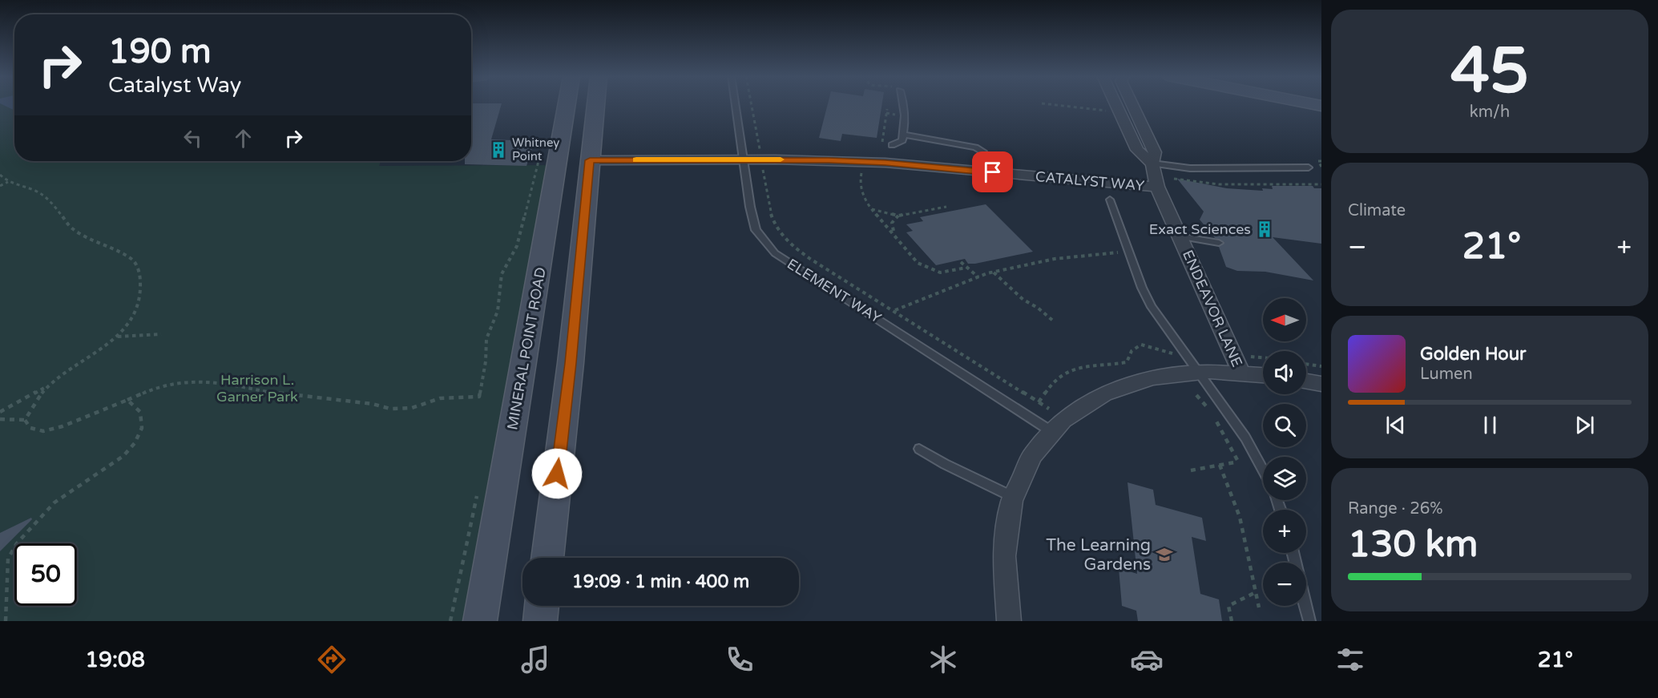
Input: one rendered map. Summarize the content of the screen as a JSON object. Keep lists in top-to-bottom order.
{
  "streets": {
    "main road": ["MINERAL POINT ROAD"],
    "street": ["CATALYST WAY", "ENDEAVOR LANE"],
    "lane": ["ELEMENT WAY"]
  },
  "crossings": [
    ["CATALYST WAY", "ELEMENT WAY"],
    ["CATALYST WAY", "ENDEAVOR LANE"]
  ],
  "parks": ["Harrison L. Garner Park"],
  "places": {
    "building": ["Whitney Point", "Exact Sciences"],
    "school or university": ["The Learning Gardens"]
  },
  "north": "left",
  "page": {
    "tile": [
      ["45", "km/h"],
      "Climate",
      ["Range · 26%", "130 km"]
    ],
    "turn": ["190 m", "Catalyst Way"],
    "heat": ["−", "21°", "+"],
    "map_buttons": ["+", "−"],
    "song": ["Golden Hour", "Lumen"],
    "limit": "50",
    "trip": "19:09 · 1 min · 400 m",
    "tabs": ["19:08", "21°"]
  }
}
